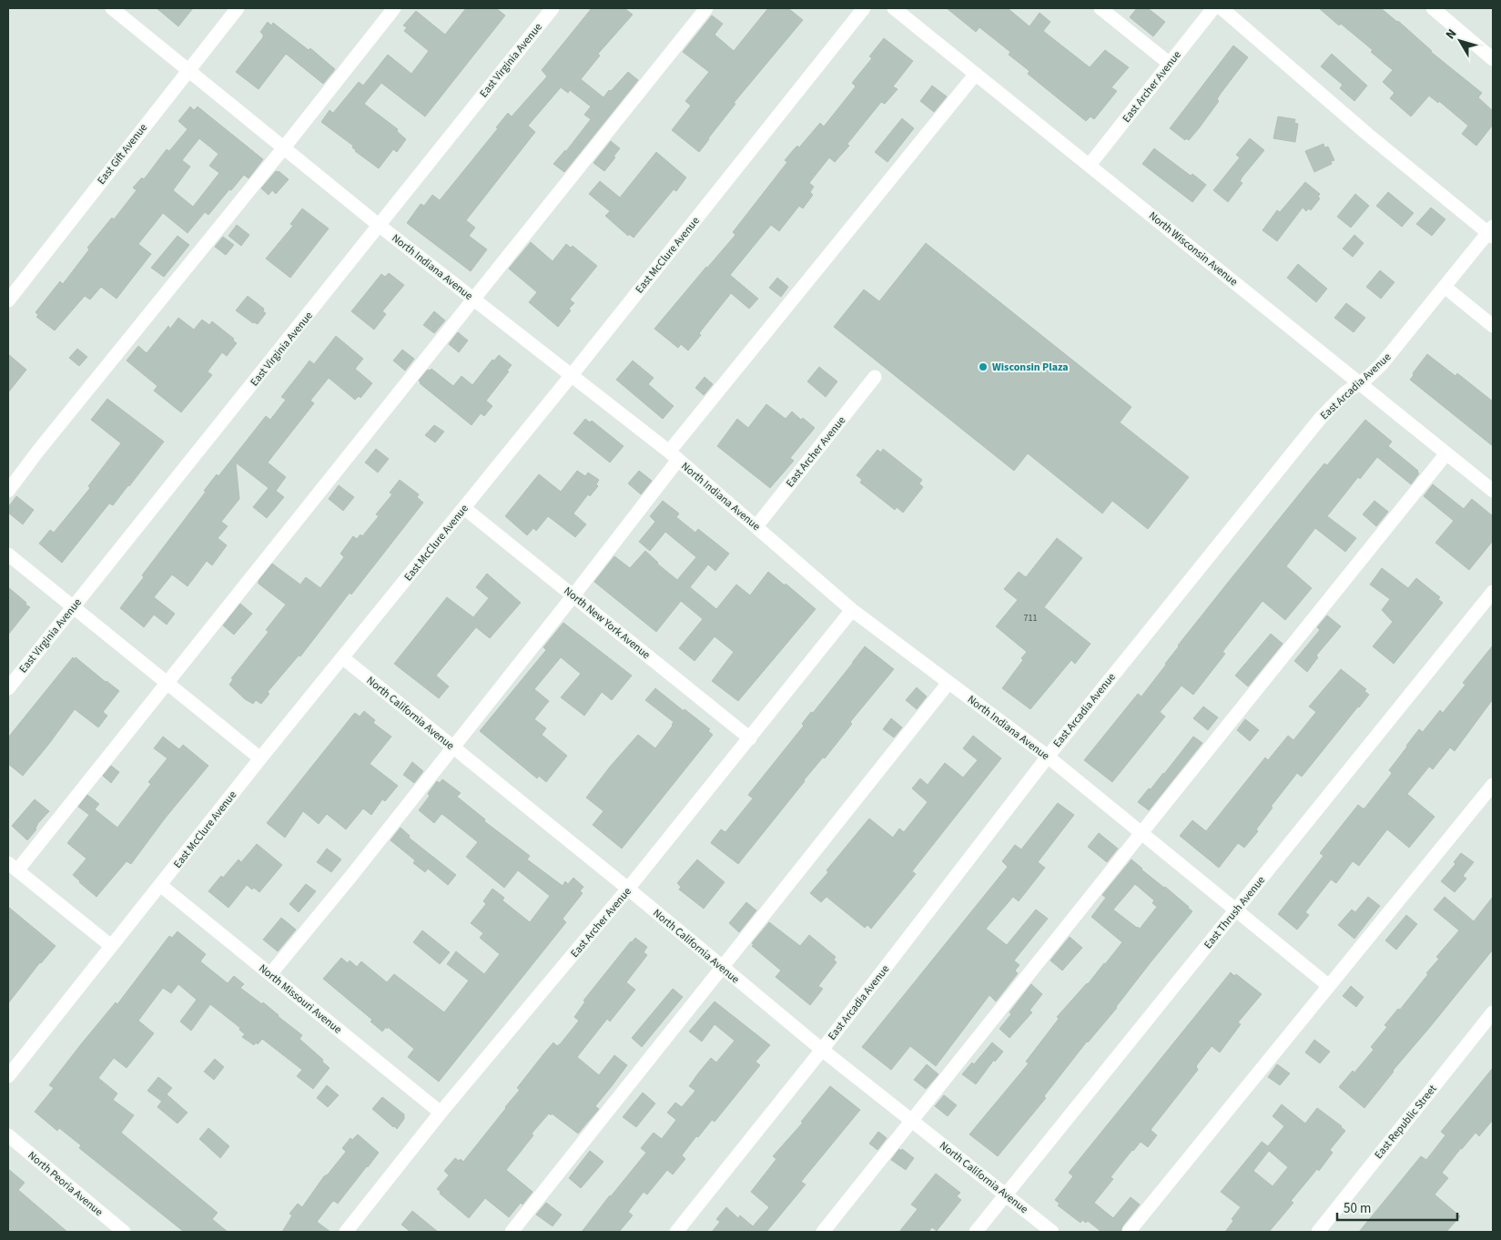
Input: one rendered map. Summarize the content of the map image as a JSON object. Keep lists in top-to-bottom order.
{
  "streets": {
    "street": [
      "East Virginia Avenue",
      "East Archer Avenue",
      "East Gift Avenue",
      "North Wisconsin Avenue",
      "East McClure Avenue",
      "North Indiana Avenue",
      "East Arcadia Avenue",
      "North New York Avenue",
      "North California Avenue",
      "East Thrush Avenue",
      "North Missouri Avenue",
      "East Republic Street",
      "North Peoria Avenue"
    ]
  },
  "crossings": [
    ["East Virginia Avenue", "North Indiana Avenue"],
    ["East Archer Avenue", "North Wisconsin Avenue"],
    ["East Archer Avenue", "North Indiana Avenue"],
    ["East Archer Avenue", "North New York Avenue"],
    ["East Archer Avenue", "North California Avenue"],
    ["East Archer Avenue", "North Missouri Avenue"],
    ["East Gift Avenue", "North Indiana Avenue"],
    ["North Wisconsin Avenue", "East Arcadia Avenue"],
    ["East McClure Avenue", "North Indiana Avenue"],
    ["East McClure Avenue", "North New York Avenue"],
    ["East McClure Avenue", "North California Avenue"],
    ["East McClure Avenue", "North Missouri Avenue"],
    ["North Indiana Avenue", "East Arcadia Avenue"],
    ["North Indiana Avenue", "East Thrush Avenue"],
    ["East Arcadia Avenue", "North California Avenue"],
    ["North California Avenue", "East Thrush Avenue"]
  ],
  "places": ["Wisconsin Plaza"],
  "house_numbers": ["711"],
  "scale_bar": "50 m",
  "north": "top left"
}
